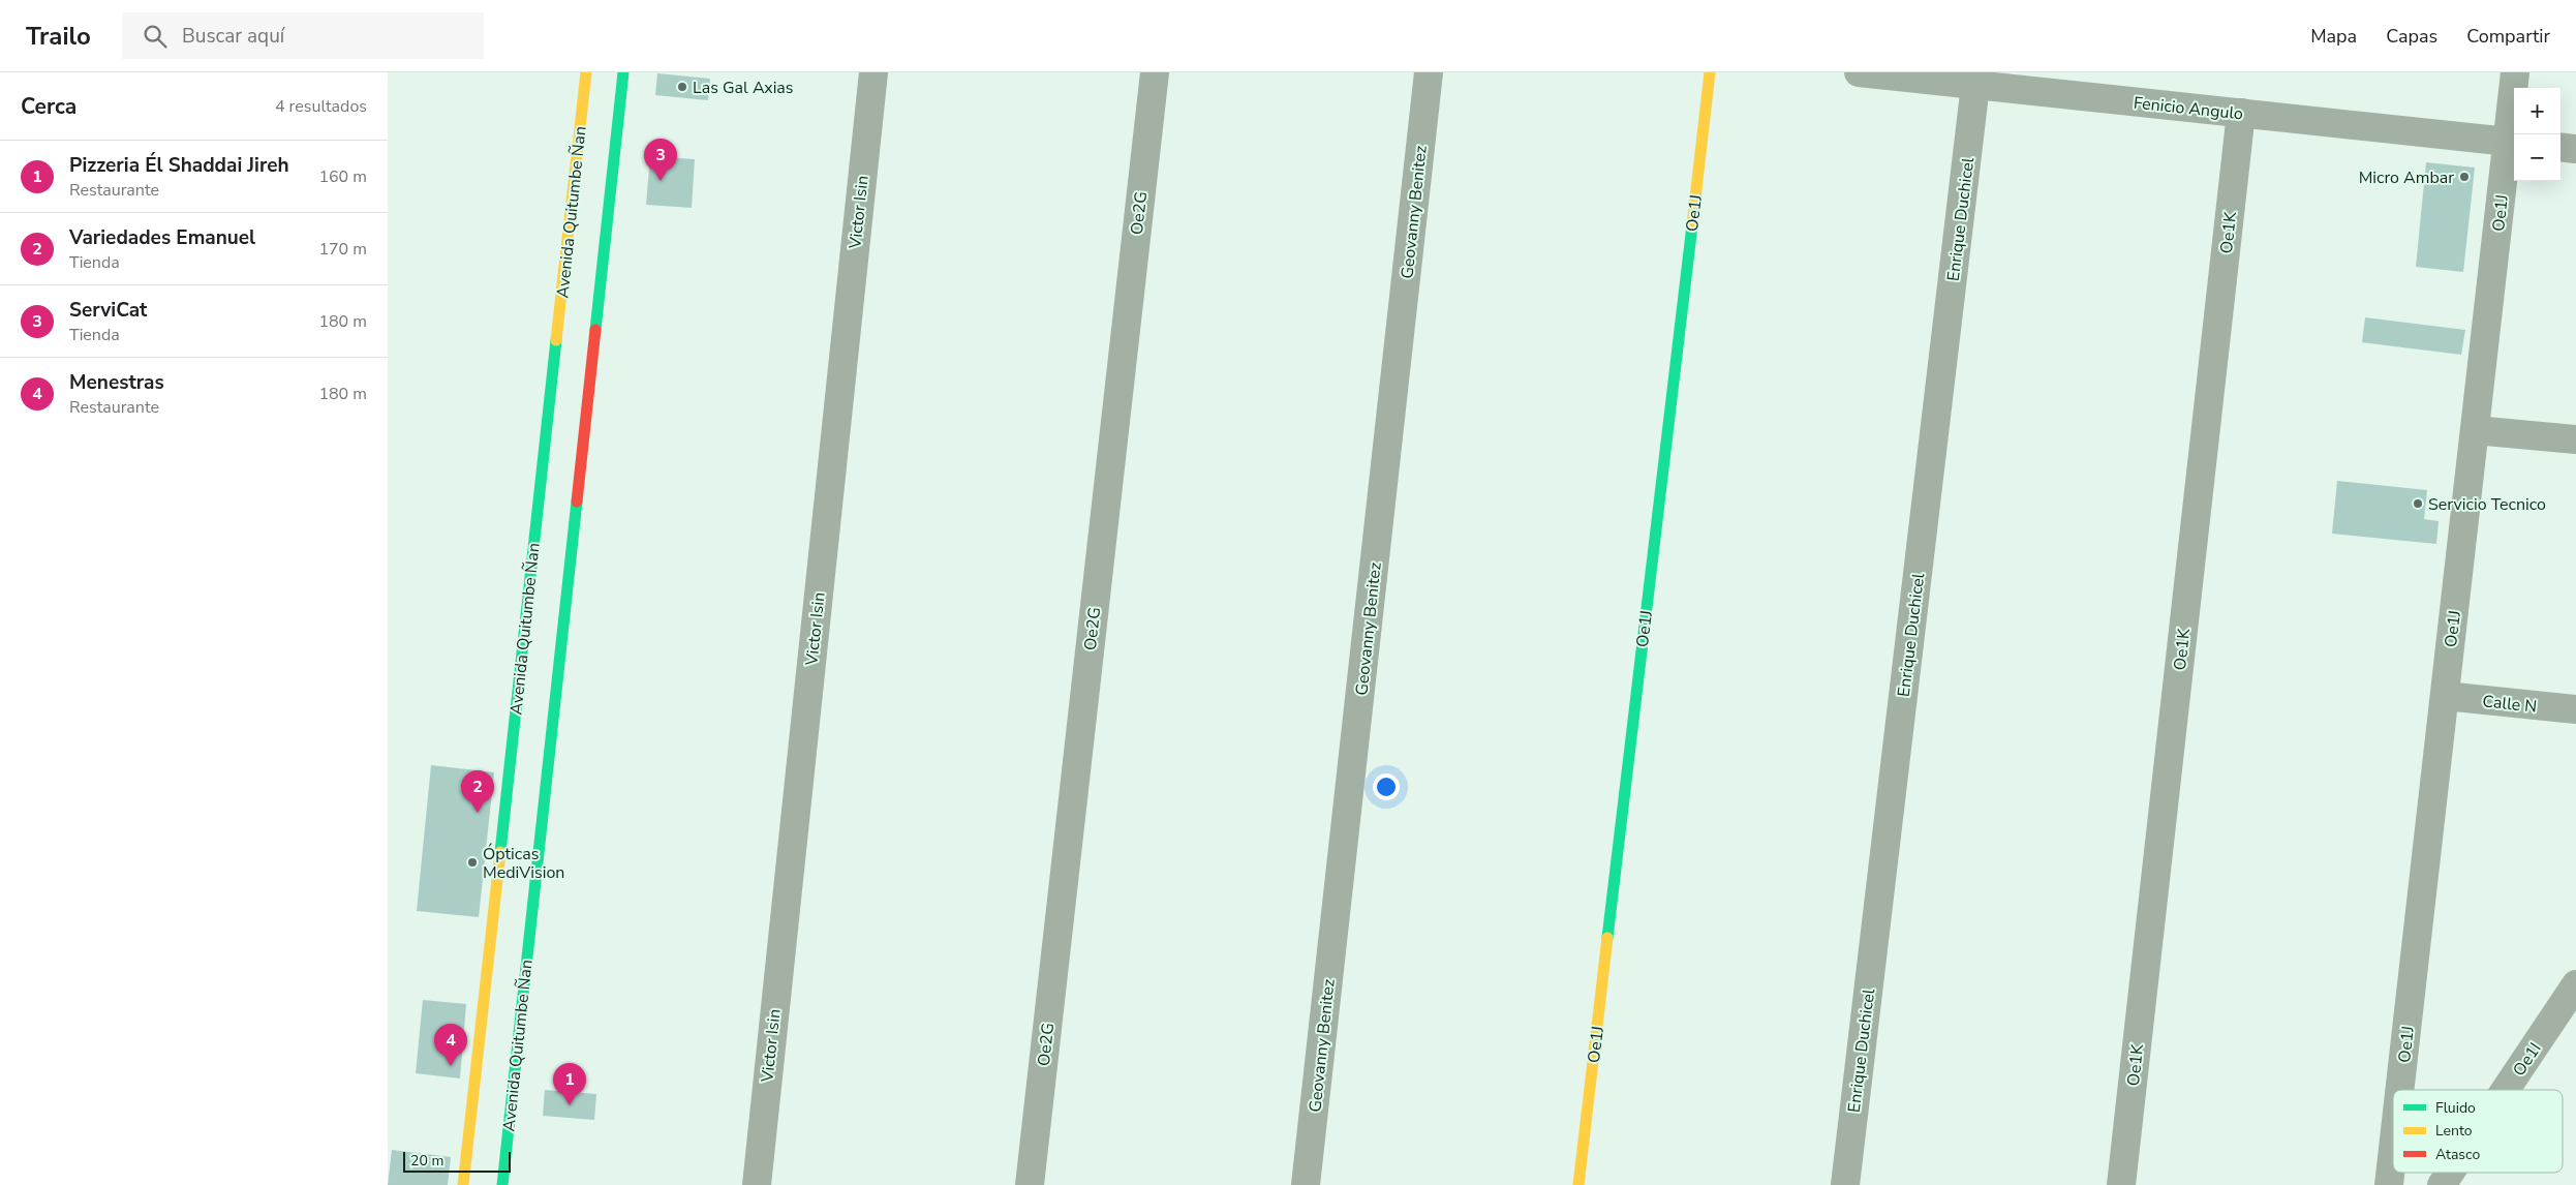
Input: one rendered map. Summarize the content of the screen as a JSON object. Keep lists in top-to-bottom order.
{
  "streets": {
    "street": [
      "Fenicio Angulo",
      "Avenida Quitumbe Ñan",
      "Victor Isin",
      "Geovanny Benitez",
      "Oe2G",
      "Oe1J",
      "Enrique Duchicel",
      "Oe1K",
      "Calle N",
      "Oe1I"
    ]
  },
  "crossings": [
    ["Fenicio Angulo", "Oe1J"],
    ["Fenicio Angulo", "Enrique Duchicel"],
    ["Fenicio Angulo", "Oe1K"],
    ["Oe1J", "Calle N"]
  ],
  "places": [
    "Las Gal Axias",
    "Micro Ambar",
    "Servicio Tecnico",
    "Ópticas MediVision"
  ],
  "legend": ["Fluido", "Lento", "Atasco"],
  "scale_bar": "20 m",
  "page": {
    "header": "Trailo",
    "search": "Buscar aquí",
    "nav": ["Mapa", "Capas", "Compartir"],
    "heading": ["Cerca", "4 resultados"],
    "map_buttons": ["+", "−"],
    "pins": [
      "3",
      "2",
      "4",
      "1"
    ],
    "list": [
      {
        "mark": "1",
        "name": "Pizzeria Él Shaddai Jireh",
        "note": "Restaurante",
        "value": "160 m"
      },
      {
        "mark": "2",
        "name": "Variedades Emanuel",
        "note": "Tienda",
        "value": "170 m"
      },
      {
        "mark": "3",
        "name": "ServiCat",
        "note": "Tienda",
        "value": "180 m"
      },
      {
        "mark": "4",
        "name": "Menestras",
        "note": "Restaurante",
        "value": "180 m"
      }
    ],
    "scale": "20 m"
  }
}
